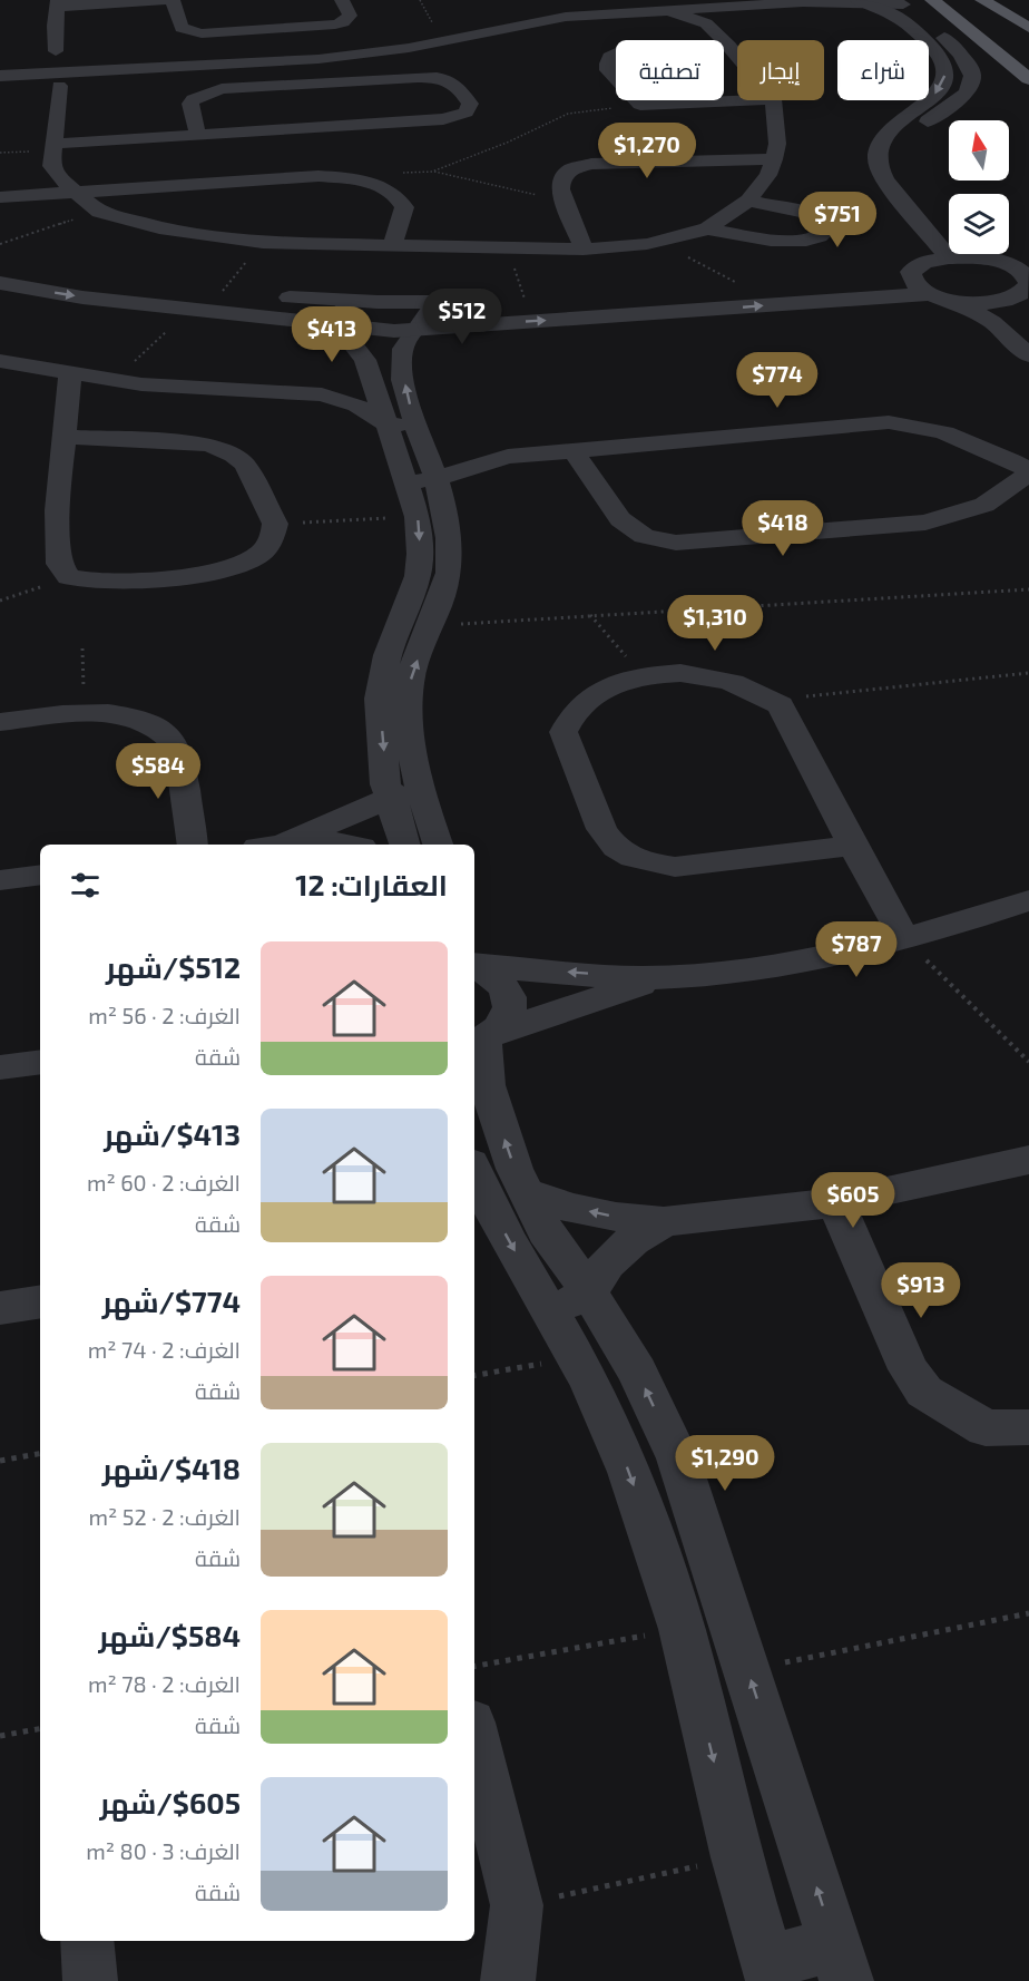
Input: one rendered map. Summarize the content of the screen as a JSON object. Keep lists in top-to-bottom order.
{
  "north": "top",
  "page": {
    "chip": ["شراء", "إيجار", "تصفية"],
    "price": [
      "$1,270",
      "$751",
      "$512",
      "$413",
      "$774",
      "$418",
      "$1,310",
      "$584",
      "$787",
      "$605",
      "$913",
      "$1,290"
    ],
    "heading": "العقارات: 12",
    "list": [
      {
        "name": "$512/شهر",
        "note": "الغرف: 2 · 56 m² · شقة"
      },
      {
        "name": "$413/شهر",
        "note": "الغرف: 2 · 60 m² · شقة"
      },
      {
        "name": "$774/شهر",
        "note": "الغرف: 2 · 74 m² · شقة"
      },
      {
        "name": "$418/شهر",
        "note": "الغرف: 2 · 52 m² · شقة"
      },
      {
        "name": "$584/شهر",
        "note": "الغرف: 2 · 78 m² · شقة"
      },
      {
        "name": "$605/شهر",
        "note": "الغرف: 3 · 80 m² · شقة"
      }
    ]
  }
}
